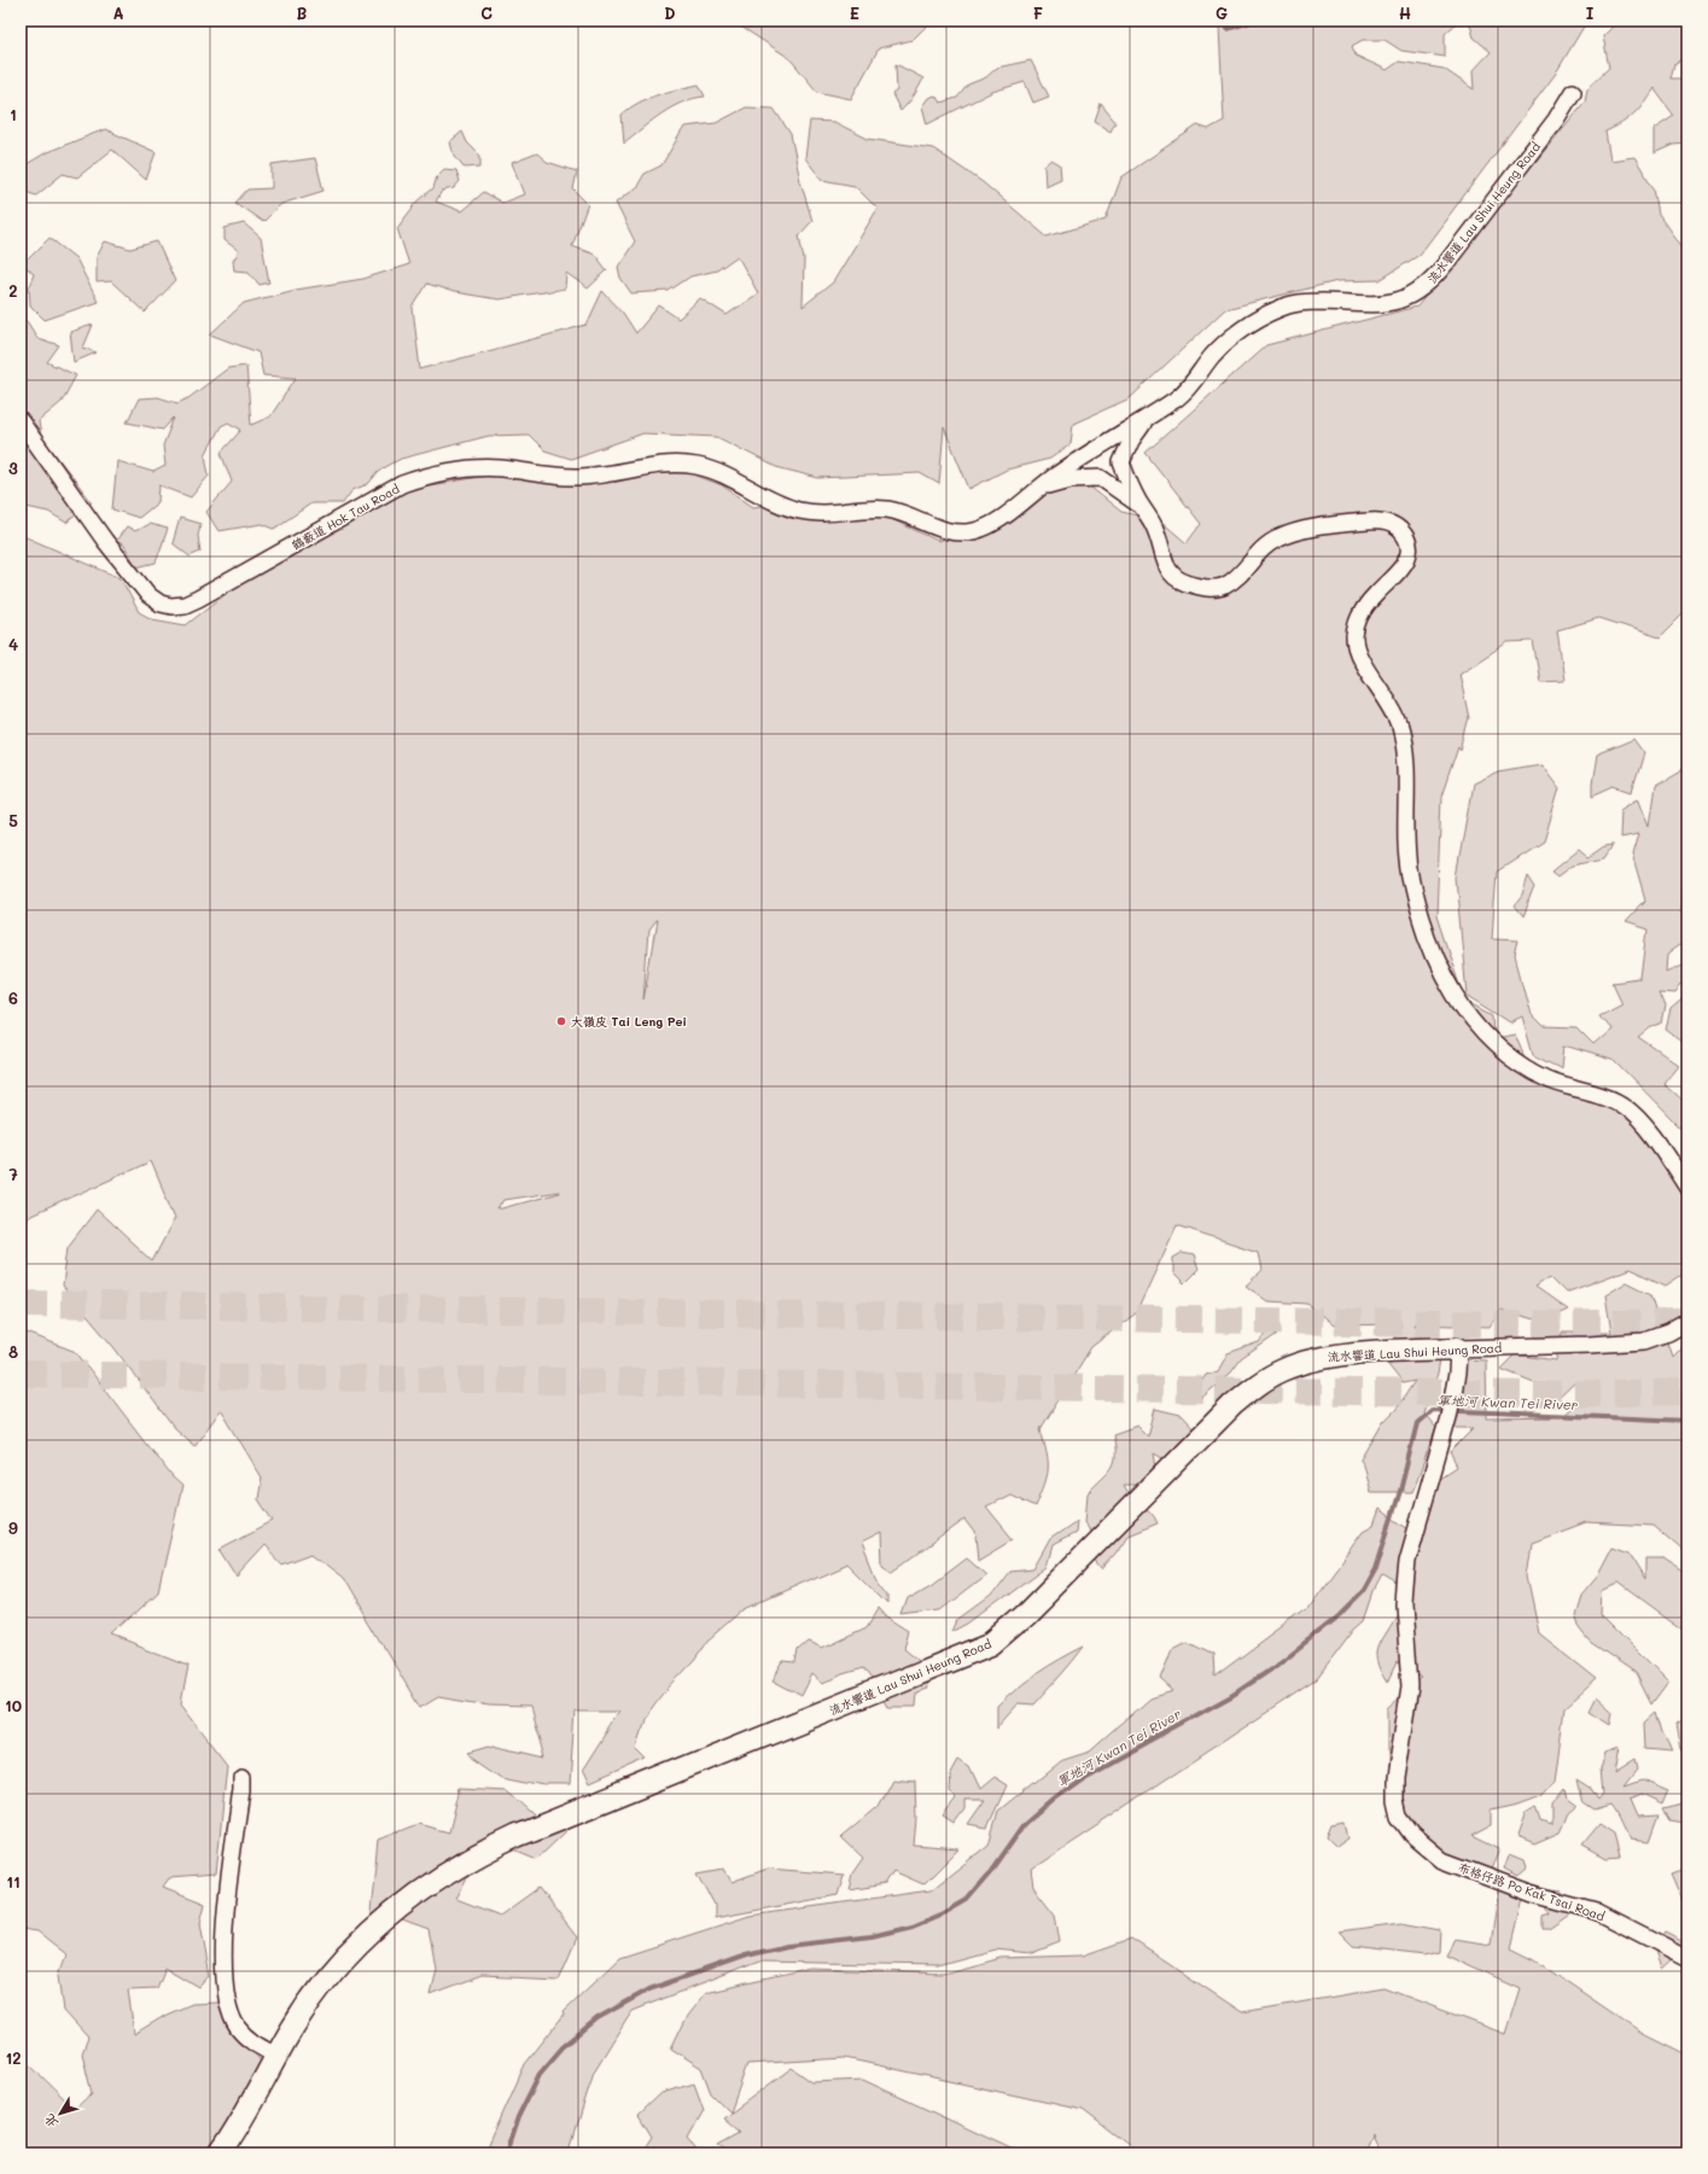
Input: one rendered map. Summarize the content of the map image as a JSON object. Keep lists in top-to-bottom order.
{
  "streets": {
    "street": ["流水響道 Lau Shui Heung Road", "鶴藪道 Hok Tau Road", "布格仔路 Po Kak Tsai Road"]
  },
  "crossings": [
    ["流水響道 Lau Shui Heung Road", "鶴藪道 Hok Tau Road"],
    ["流水響道 Lau Shui Heung Road", "布格仔路 Po Kak Tsai Road"]
  ],
  "water": ["軍地河 Kwan Tei River"],
  "places": ["大嶺皮 Tai Leng Pei"],
  "north": "bottom left",
  "grid": {
    "columns": [
      "A",
      "B",
      "C",
      "D",
      "E",
      "F",
      "G",
      "H",
      "I"
    ],
    "rows": [
      "1",
      "2",
      "3",
      "4",
      "5",
      "6",
      "7",
      "8",
      "9",
      "10",
      "11",
      "12"
    ]
  }
}
